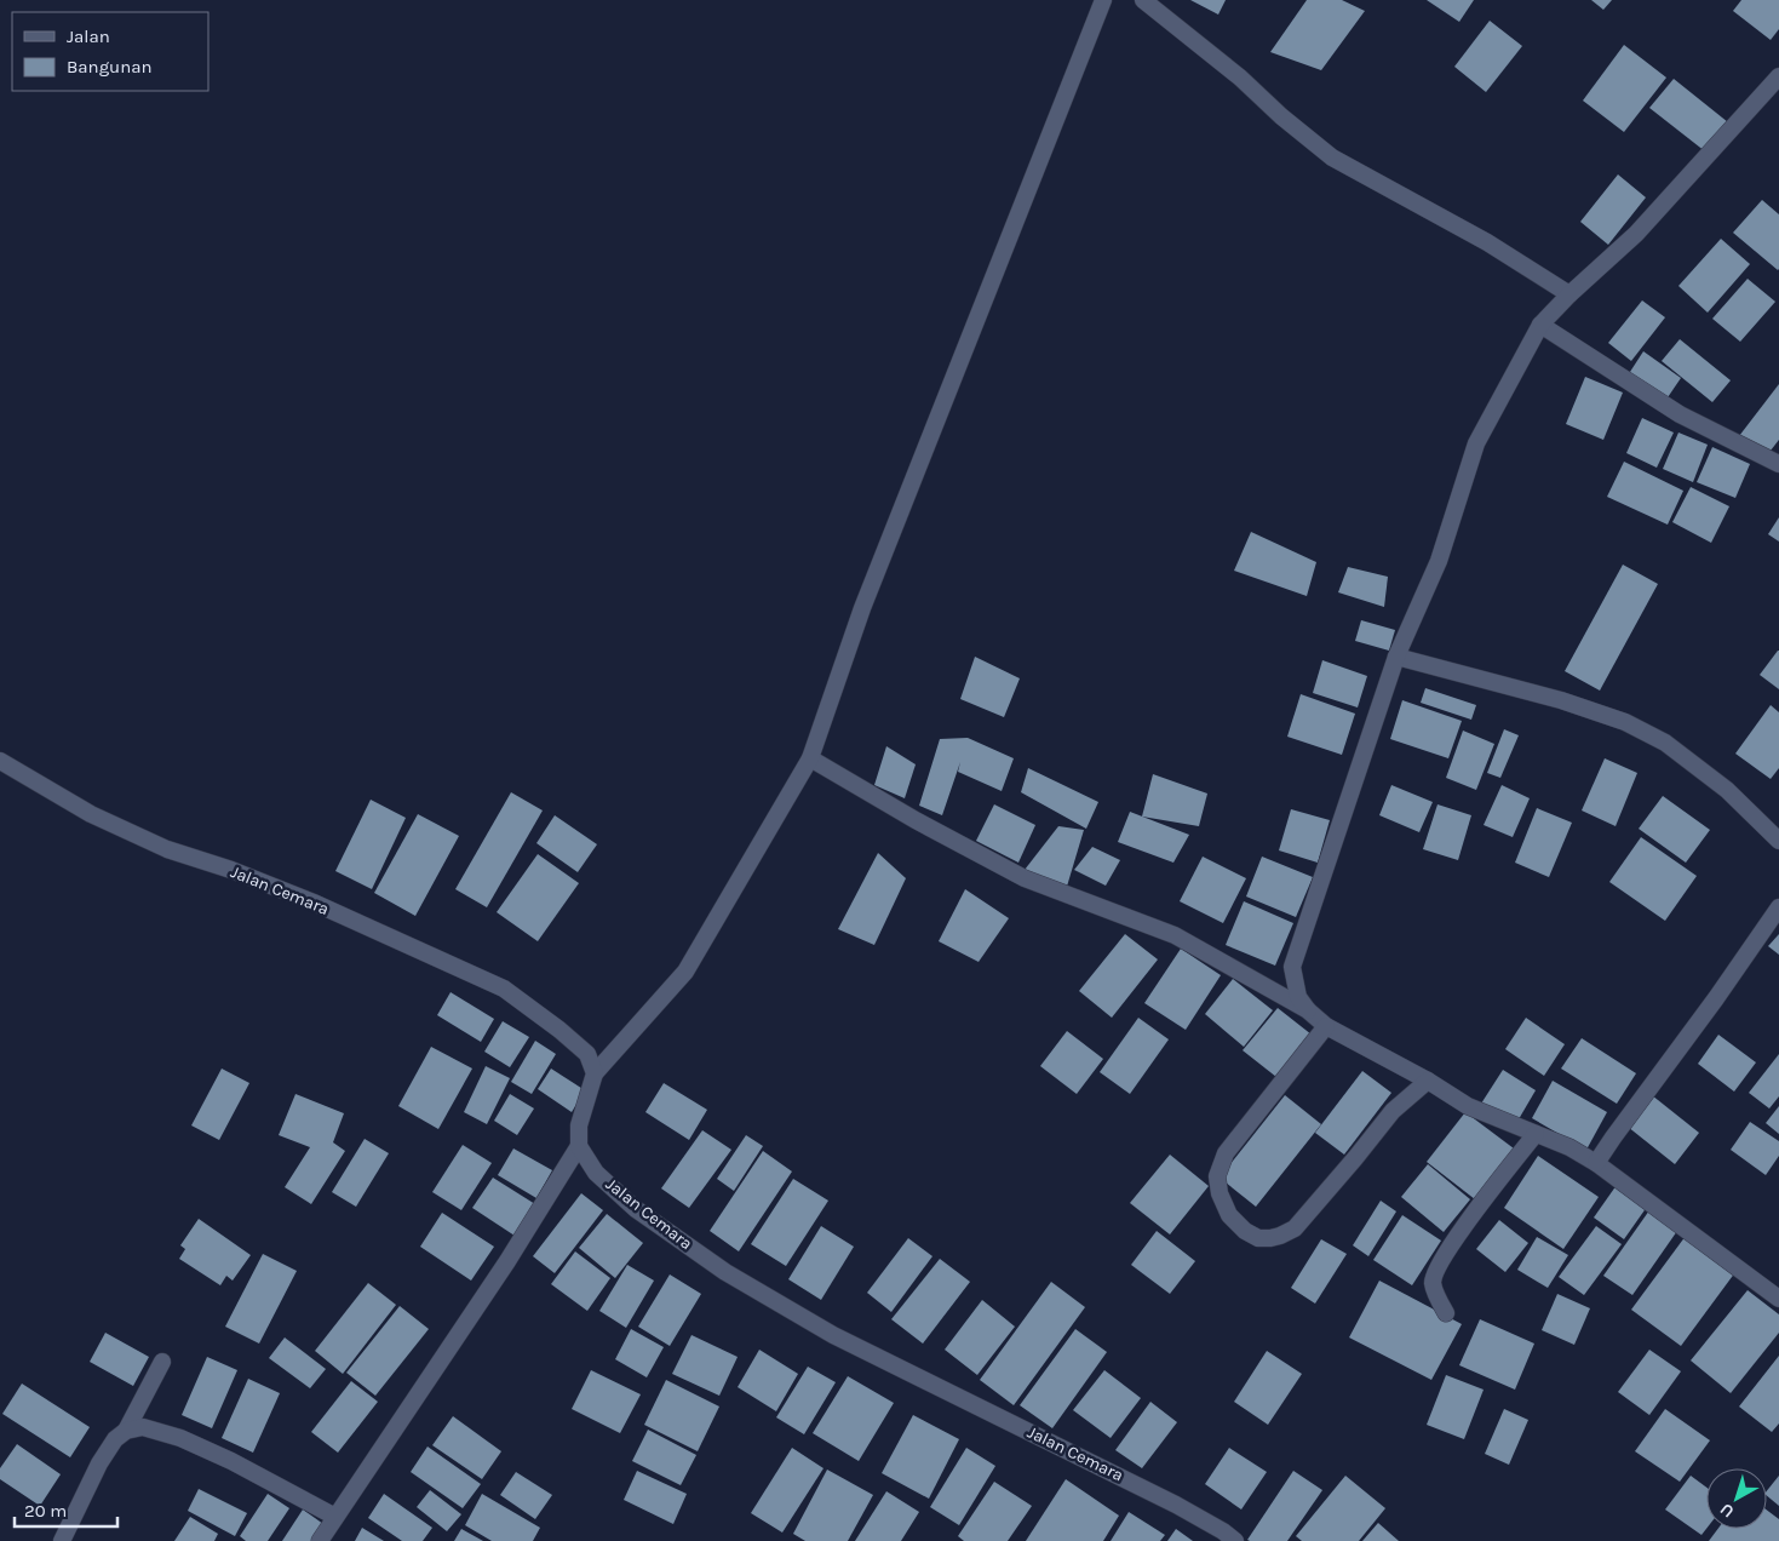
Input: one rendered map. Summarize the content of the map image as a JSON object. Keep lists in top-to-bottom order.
{
  "streets": {
    "street": ["Jalan Cemara"]
  },
  "legend": ["Jalan", "Bangunan"],
  "scale_bar": "20 m",
  "north": "bottom left"
}
